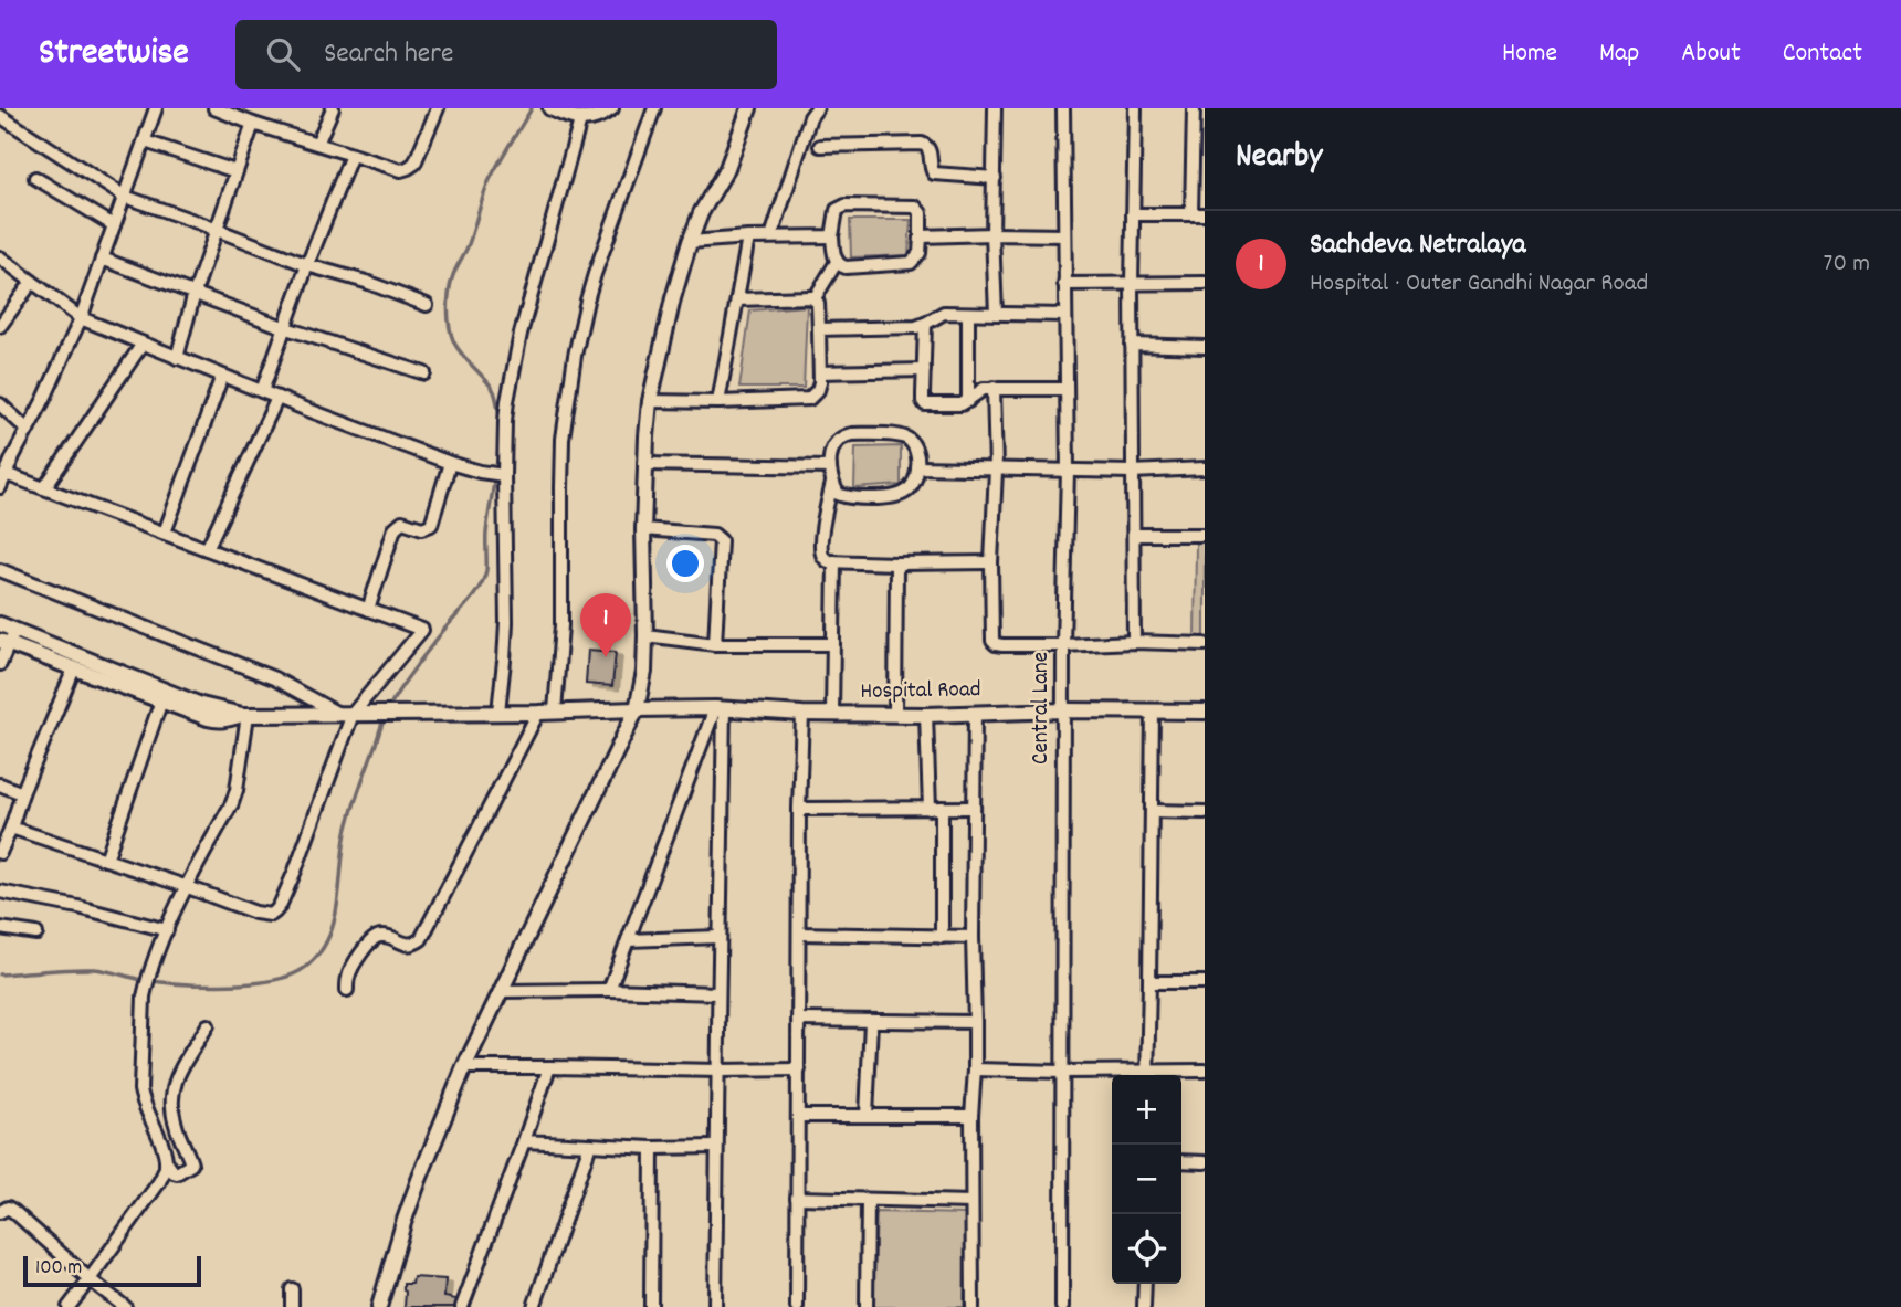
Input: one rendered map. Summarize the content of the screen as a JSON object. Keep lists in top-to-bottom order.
{
  "streets": {
    "street": ["Hospital Road", "Central Lane"]
  },
  "crossings": [
    ["Hospital Road", "Central Lane"]
  ],
  "scale_bar": "100 m",
  "page": {
    "header": "Streetwise",
    "search": "Search here",
    "nav": [
      "Home",
      "Map",
      "About",
      "Contact"
    ],
    "heading": "Nearby",
    "list": [
      {
        "mark": "1",
        "name": "Sachdeva Netralaya",
        "note": "Hospital · Outer Gandhi Nagar Road",
        "value": "70 m"
      }
    ],
    "pins": "1",
    "map_buttons": ["+", "−"],
    "scale": "100 m"
  }
}
